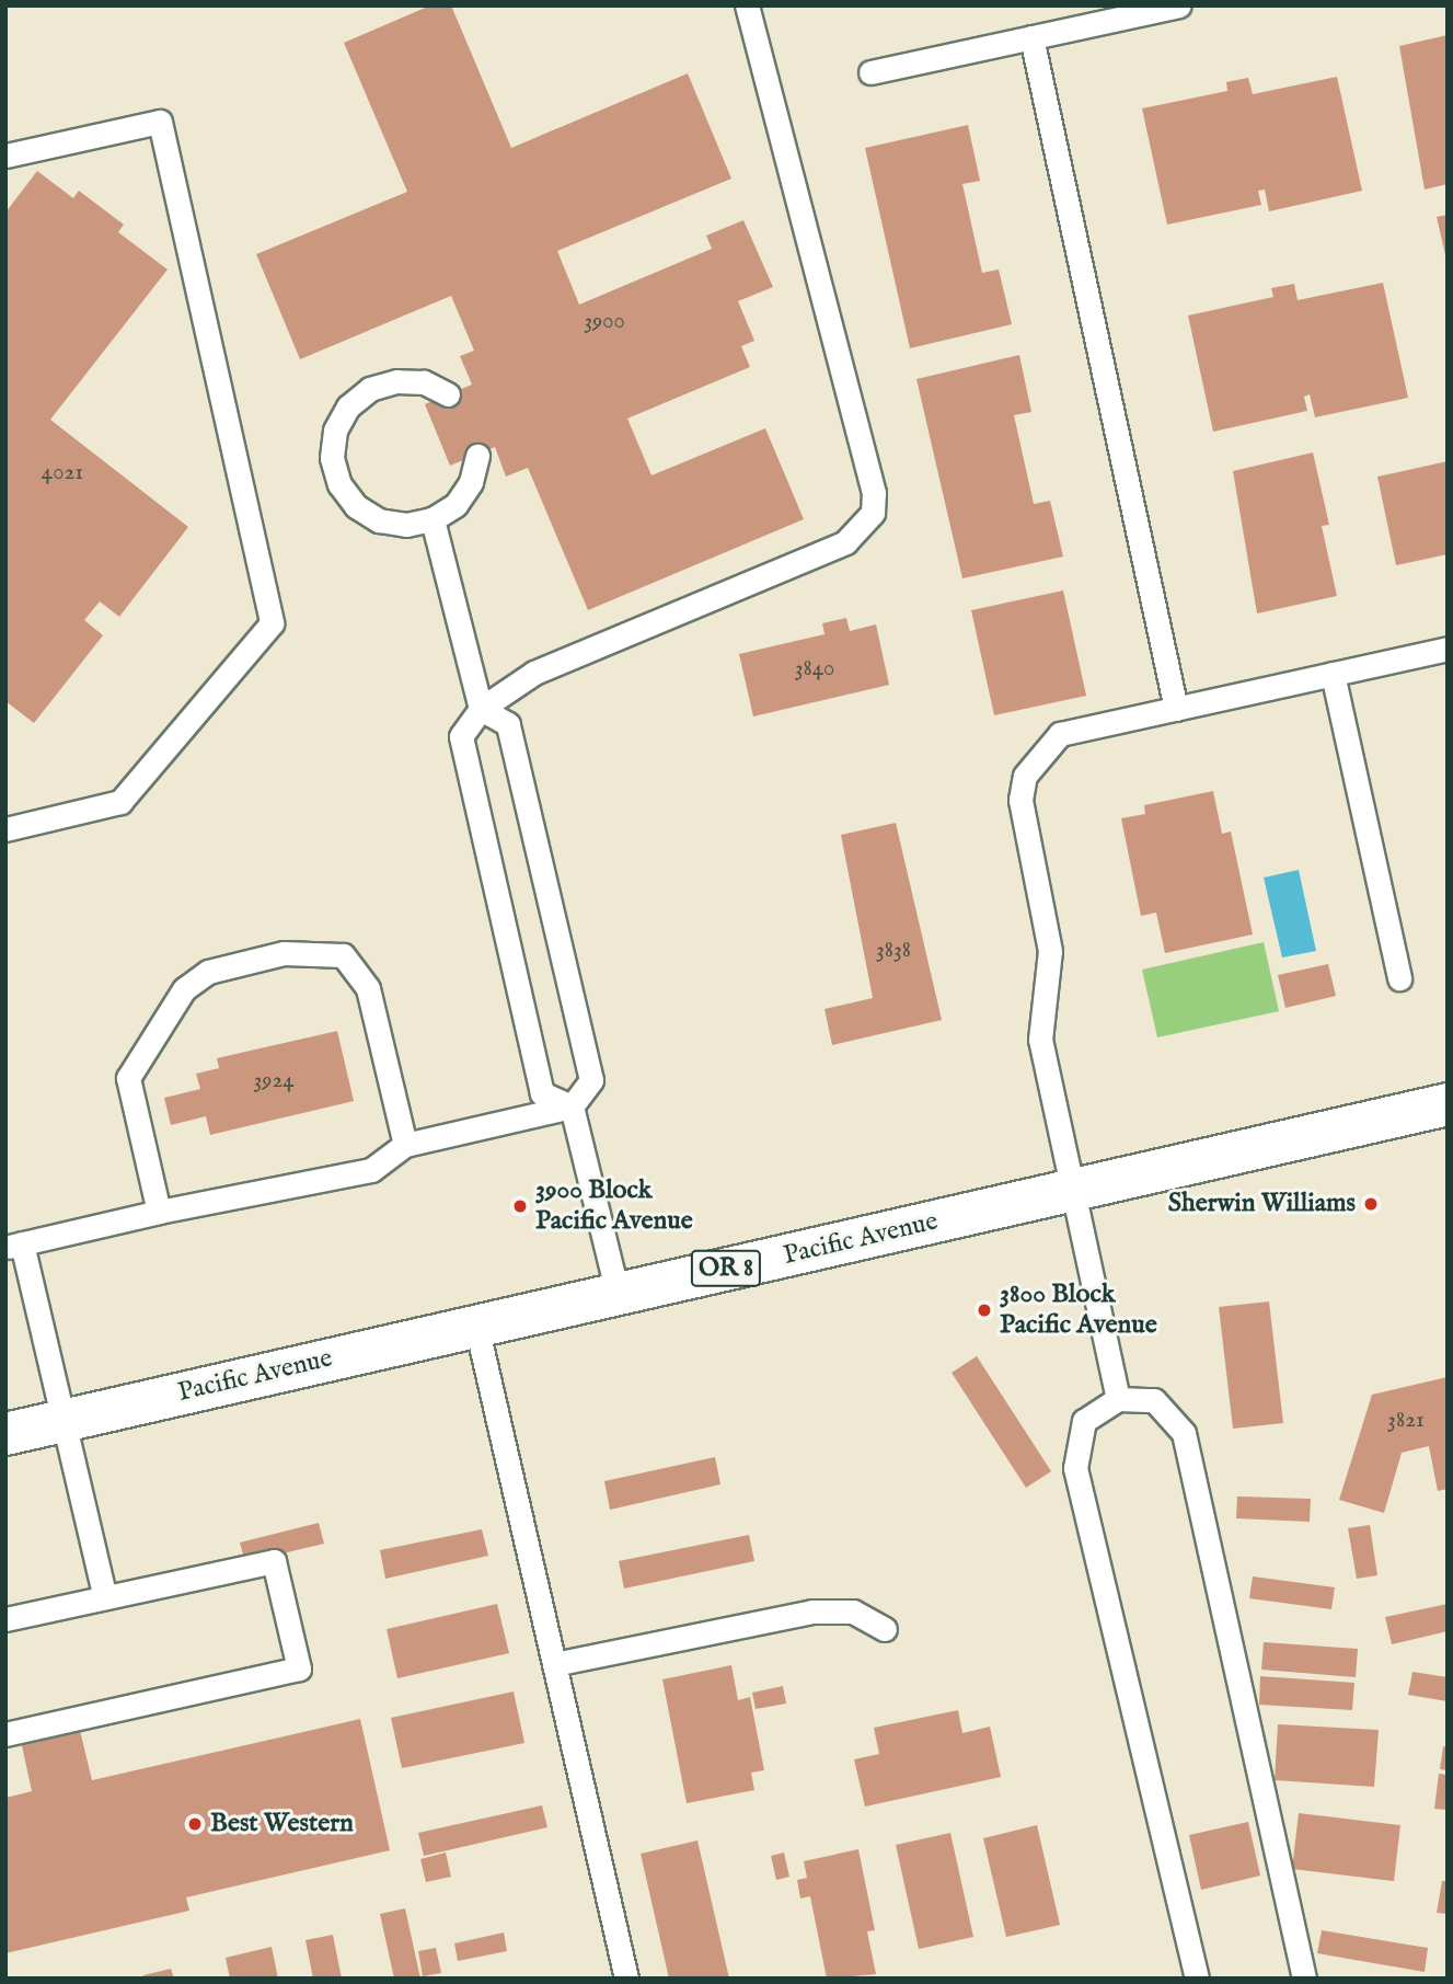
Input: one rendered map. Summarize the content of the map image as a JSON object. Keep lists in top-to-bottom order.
{
  "streets": {
    "highway": ["Pacific Avenue", "OR 8"]
  },
  "places": [
    "Sherwin Williams",
    "3900 Block Pacific Avenue",
    "3800 Block Pacific Avenue",
    "Best Western"
  ],
  "house_numbers": [
    "3900",
    "4021",
    "3840",
    "3838",
    "3924",
    "3821"
  ]
}
